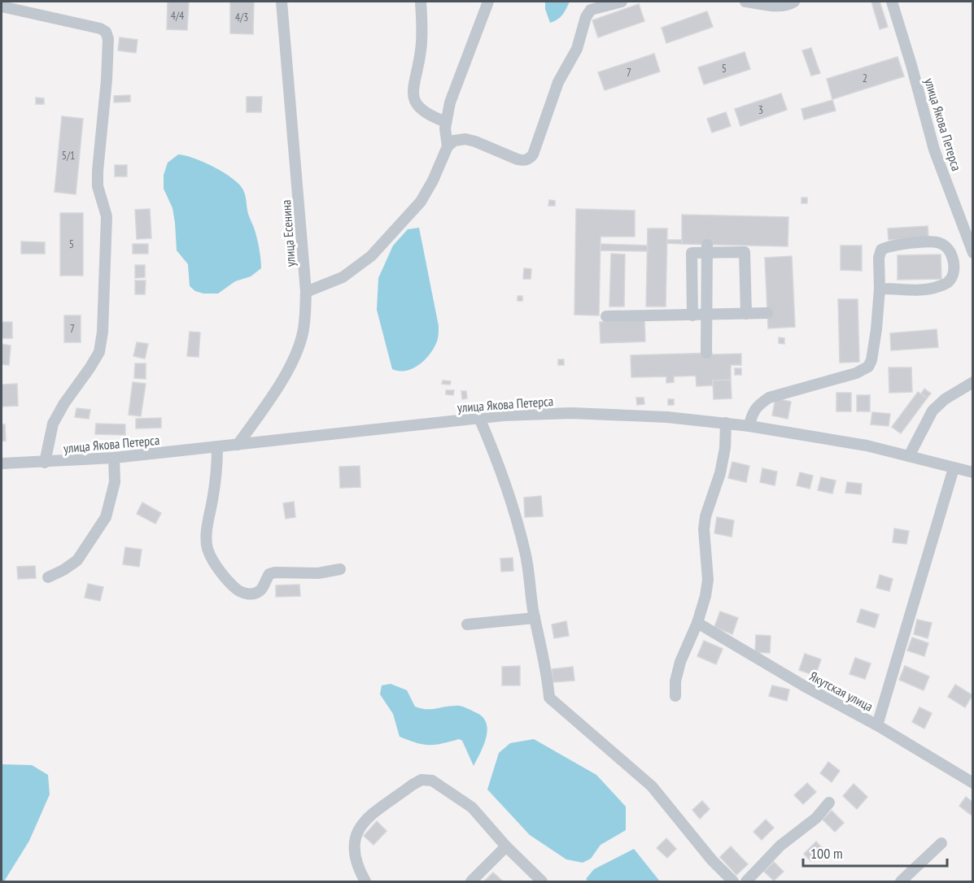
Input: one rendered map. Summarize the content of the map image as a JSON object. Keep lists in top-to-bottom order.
{
  "streets": {
    "street": ["улица Якова Петерса", "улица Есенина", "Якутская улица"]
  },
  "crossings": [
    ["улица Якова Петерса", "улица Есенина"]
  ],
  "house_numbers": [
    "4/4",
    "4/3",
    "5",
    "7",
    "2",
    "3",
    "5/1",
    "5",
    "7"
  ],
  "scale_bar": "100 m"
}
